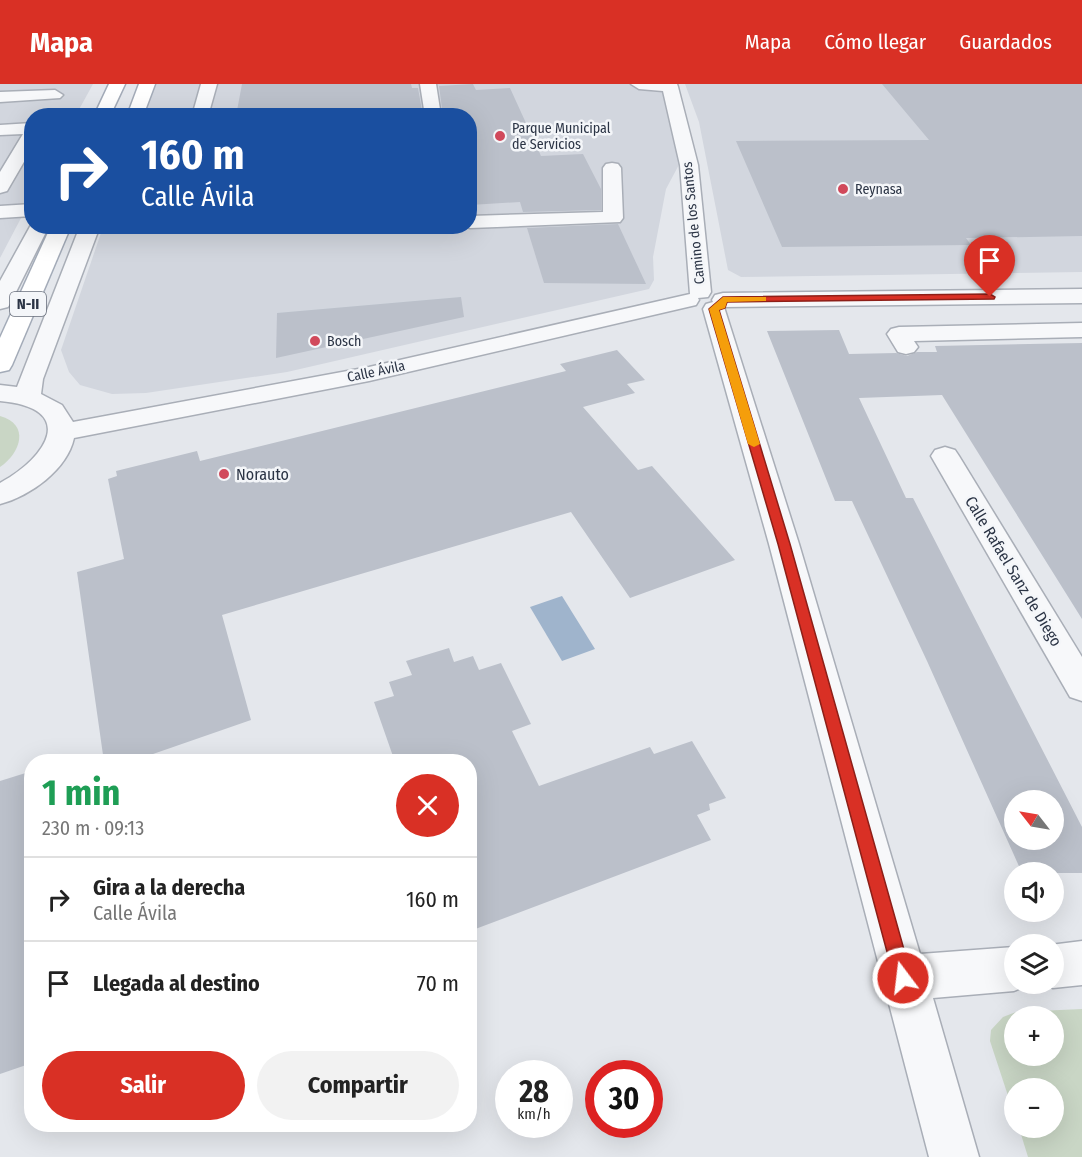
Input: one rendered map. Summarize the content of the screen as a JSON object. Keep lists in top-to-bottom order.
{
  "streets": {
    "main road": ["N-II"],
    "street": ["Camino de los Santos", "Calle Ávila", "Calle Rafael Sanz de Diego"]
  },
  "crossings": [
    ["Camino de los Santos", "Calle Ávila"]
  ],
  "places": [
    "Parque Municipal de Servicios",
    "Reynasa",
    "Bosch",
    "Norauto"
  ],
  "north": "top left",
  "page": {
    "header": "Mapa",
    "nav": ["Mapa", "Cómo llegar", "Guardados"],
    "turn": ["160 m", "Calle Ávila"],
    "heading": ["1 min", "230 m · 09:13"],
    "map_buttons": ["+", "−"],
    "list": [
      {
        "name": "Gira a la derecha",
        "note": "Calle Ávila",
        "value": "160 m"
      },
      {
        "name": "Llegada al destino",
        "value": "70 m"
      }
    ],
    "buttons": ["Salir", "Compartir"],
    "speed": "28 km/h",
    "limit": "30"
  }
}
